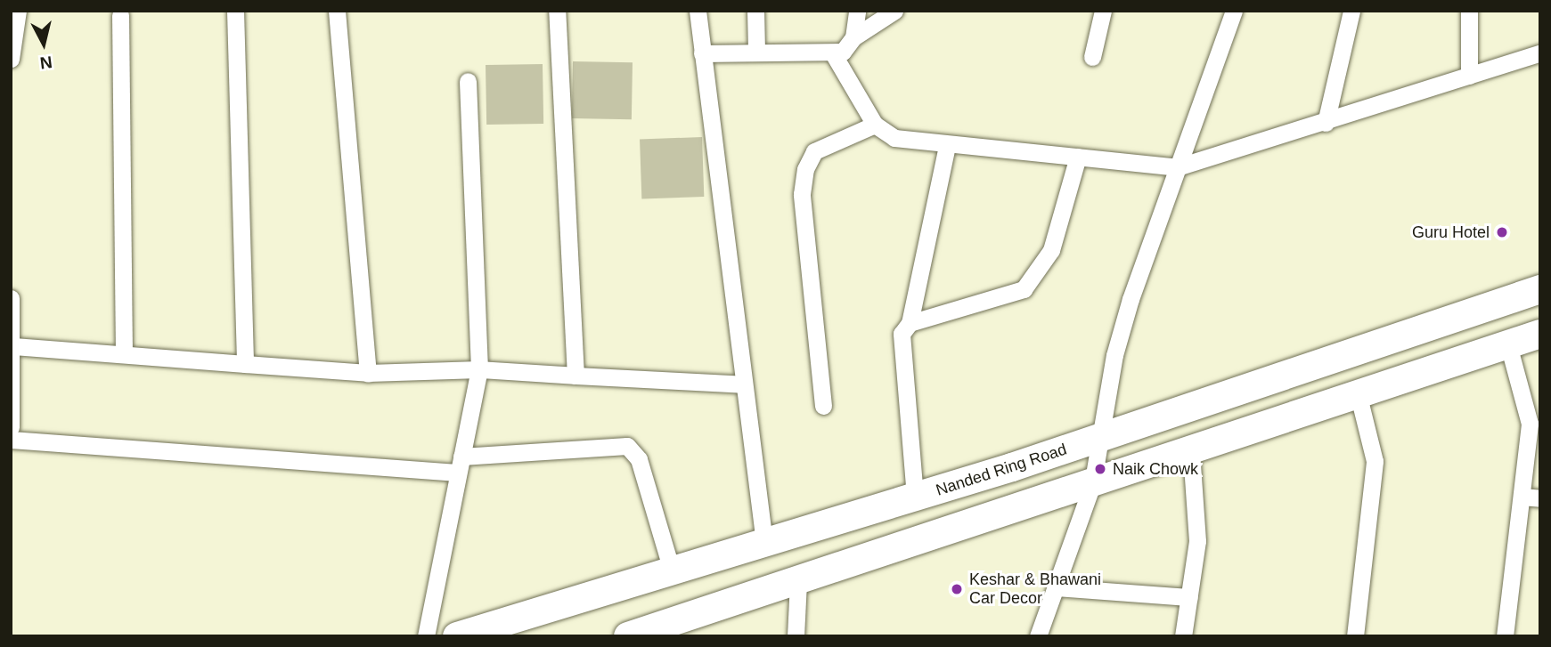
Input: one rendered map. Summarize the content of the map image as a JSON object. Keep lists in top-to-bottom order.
{
  "streets": {
    "highway": ["Nanded Ring Road"]
  },
  "places": ["Guru Hotel", "Naik Chowk", "Keshar & Bhawani Car Decor"],
  "north": "bottom"
}
